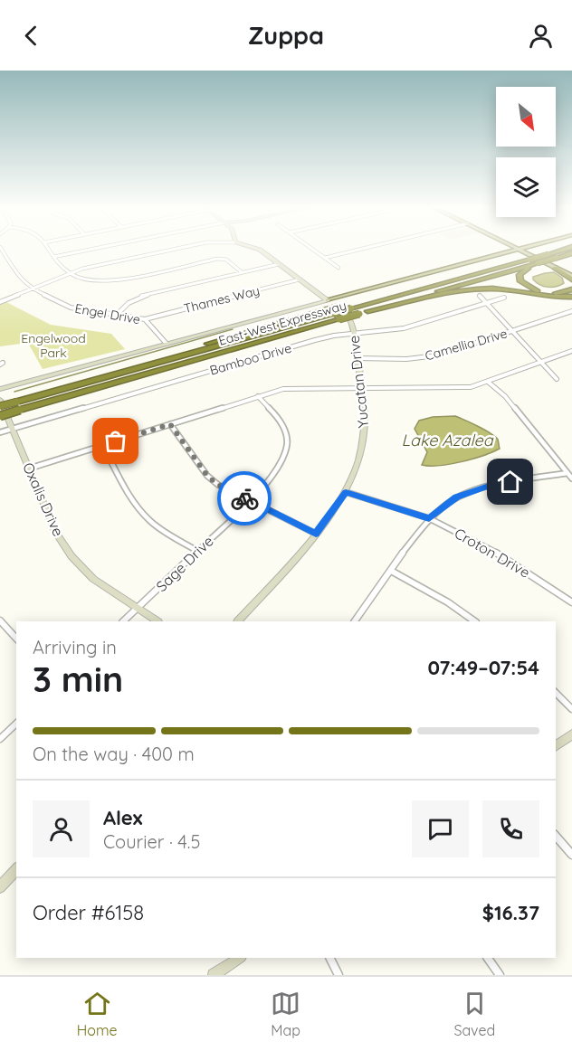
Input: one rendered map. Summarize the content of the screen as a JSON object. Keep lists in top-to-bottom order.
{
  "streets": {
    "highway": ["East-West Expressway"],
    "main road": ["Yucatan Drive"],
    "street": [
      "Thames Way",
      "Engel Drive",
      "Camellia Drive",
      "Bamboo Drive",
      "Oxalis Drive",
      "Croton Drive",
      "Sage Drive"
    ]
  },
  "crossings": [
    ["Thames Way", "Engel Drive"],
    ["Thames Way", "Yucatan Drive"],
    ["Camellia Drive", "Yucatan Drive"],
    ["Bamboo Drive", "Yucatan Drive"],
    ["Bamboo Drive", "Oxalis Drive"],
    ["Yucatan Drive", "Croton Drive"],
    ["Oxalis Drive", "Sage Drive"]
  ],
  "water": ["Lake Azalea"],
  "parks": ["Engelwood Park"],
  "north": "bottom right",
  "page": {
    "header": "Zuppa",
    "heading": ["3 min", "Arriving in", "07:49–07:54"],
    "panel": [
      "Alex",
      "Courier · 4.5",
      "Order #6158",
      "$16.37"
    ],
    "bar": "On the way · 400 m",
    "tabs": ["Home", "Map", "Saved"]
  }
}
